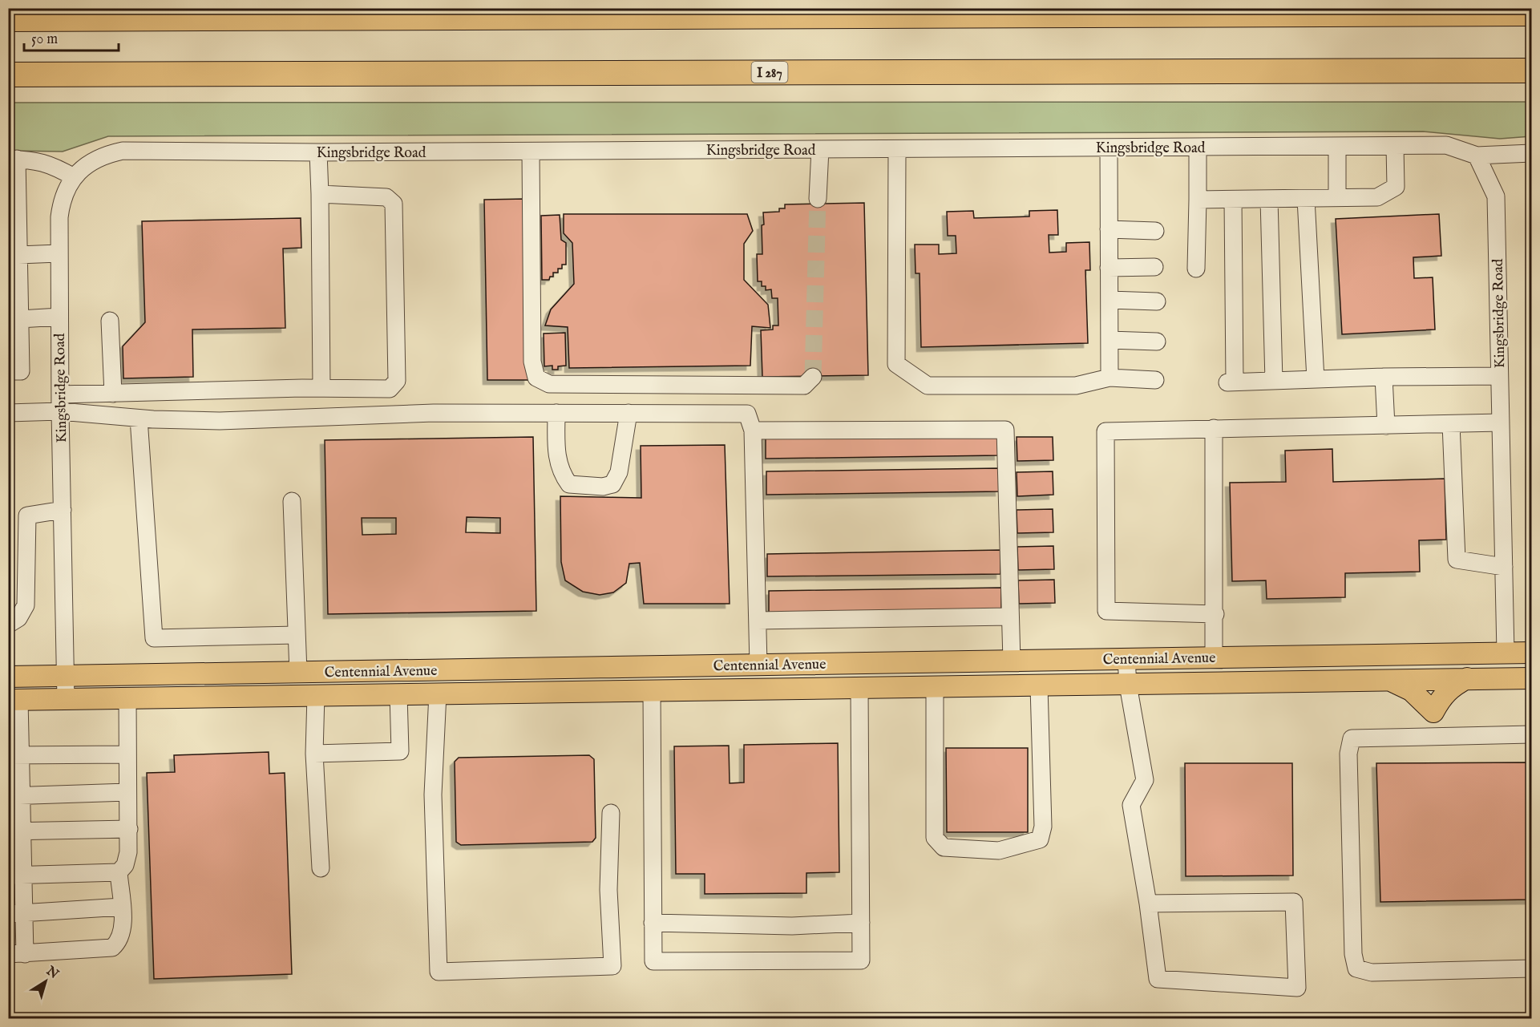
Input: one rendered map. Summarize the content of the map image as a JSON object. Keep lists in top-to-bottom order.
{
  "streets": {
    "highway": ["I 287"],
    "main road": ["Centennial Avenue"],
    "street": ["Kingsbridge Road"]
  },
  "crossings": [
    ["Kingsbridge Road", "Centennial Avenue"]
  ],
  "scale_bar": "50 m",
  "north": "top right"
}
